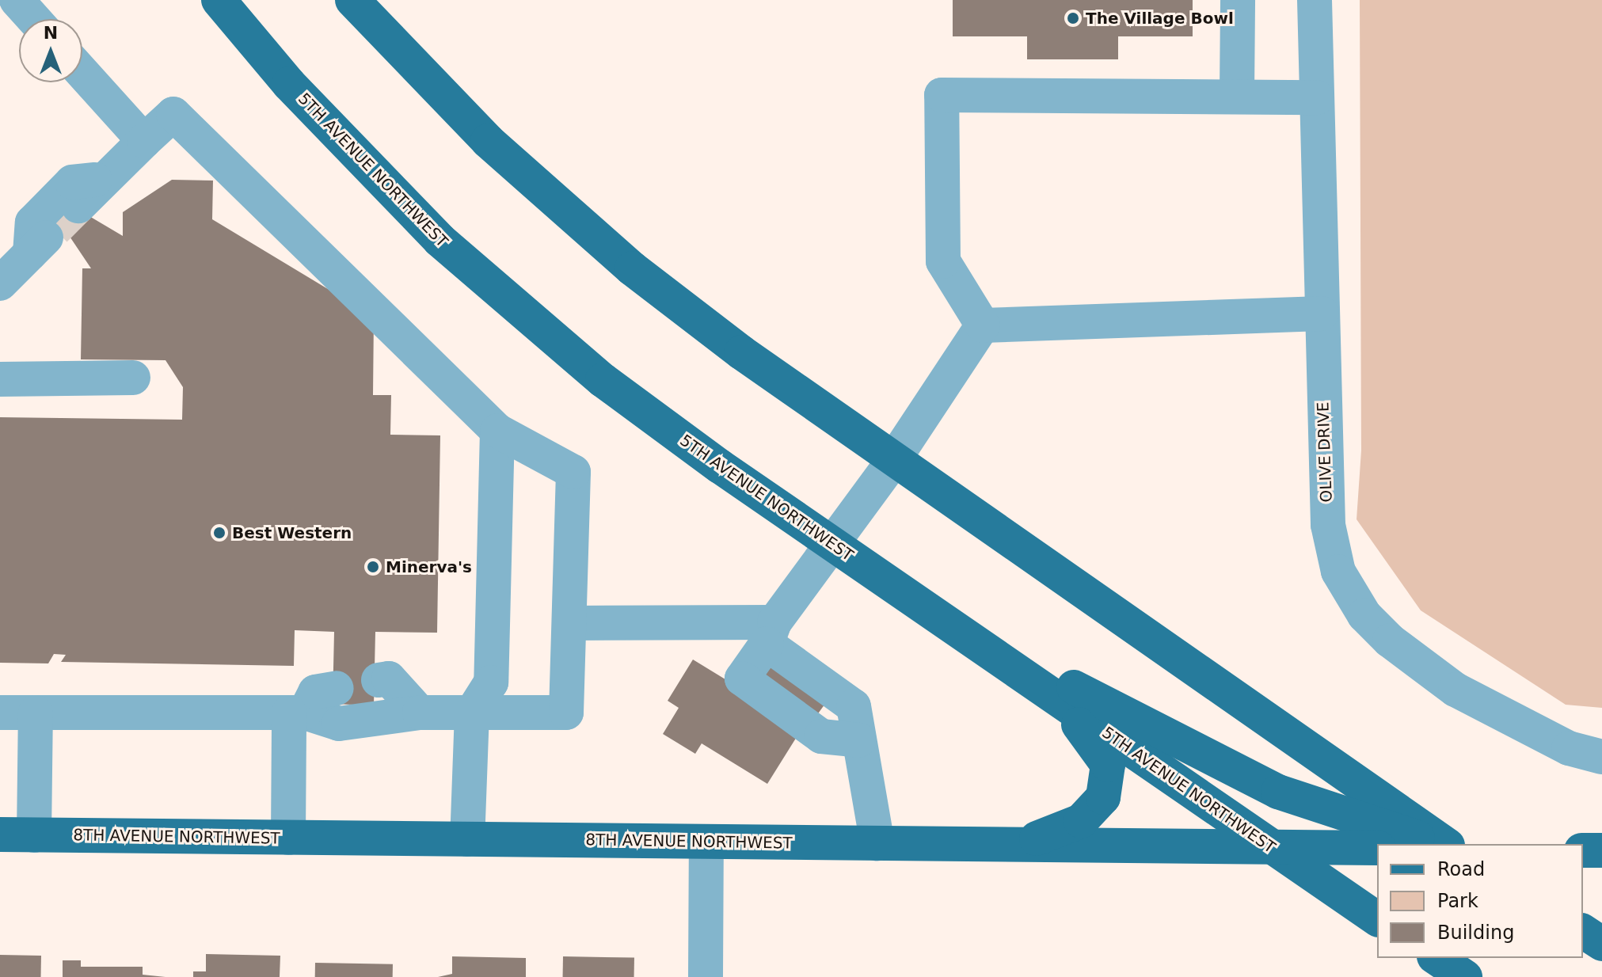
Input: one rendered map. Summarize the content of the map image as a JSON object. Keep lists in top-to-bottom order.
{
  "streets": {
    "main road": ["5TH AVENUE NORTHWEST", "8TH AVENUE NORTHWEST"],
    "street": ["OLIVE DRIVE"]
  },
  "crossings": [
    ["5TH AVENUE NORTHWEST", "8TH AVENUE NORTHWEST"]
  ],
  "places": ["The Village Bowl", "Best Western", "Minerva's"],
  "legend": ["Road", "Park", "Building"],
  "north": "top"
}
